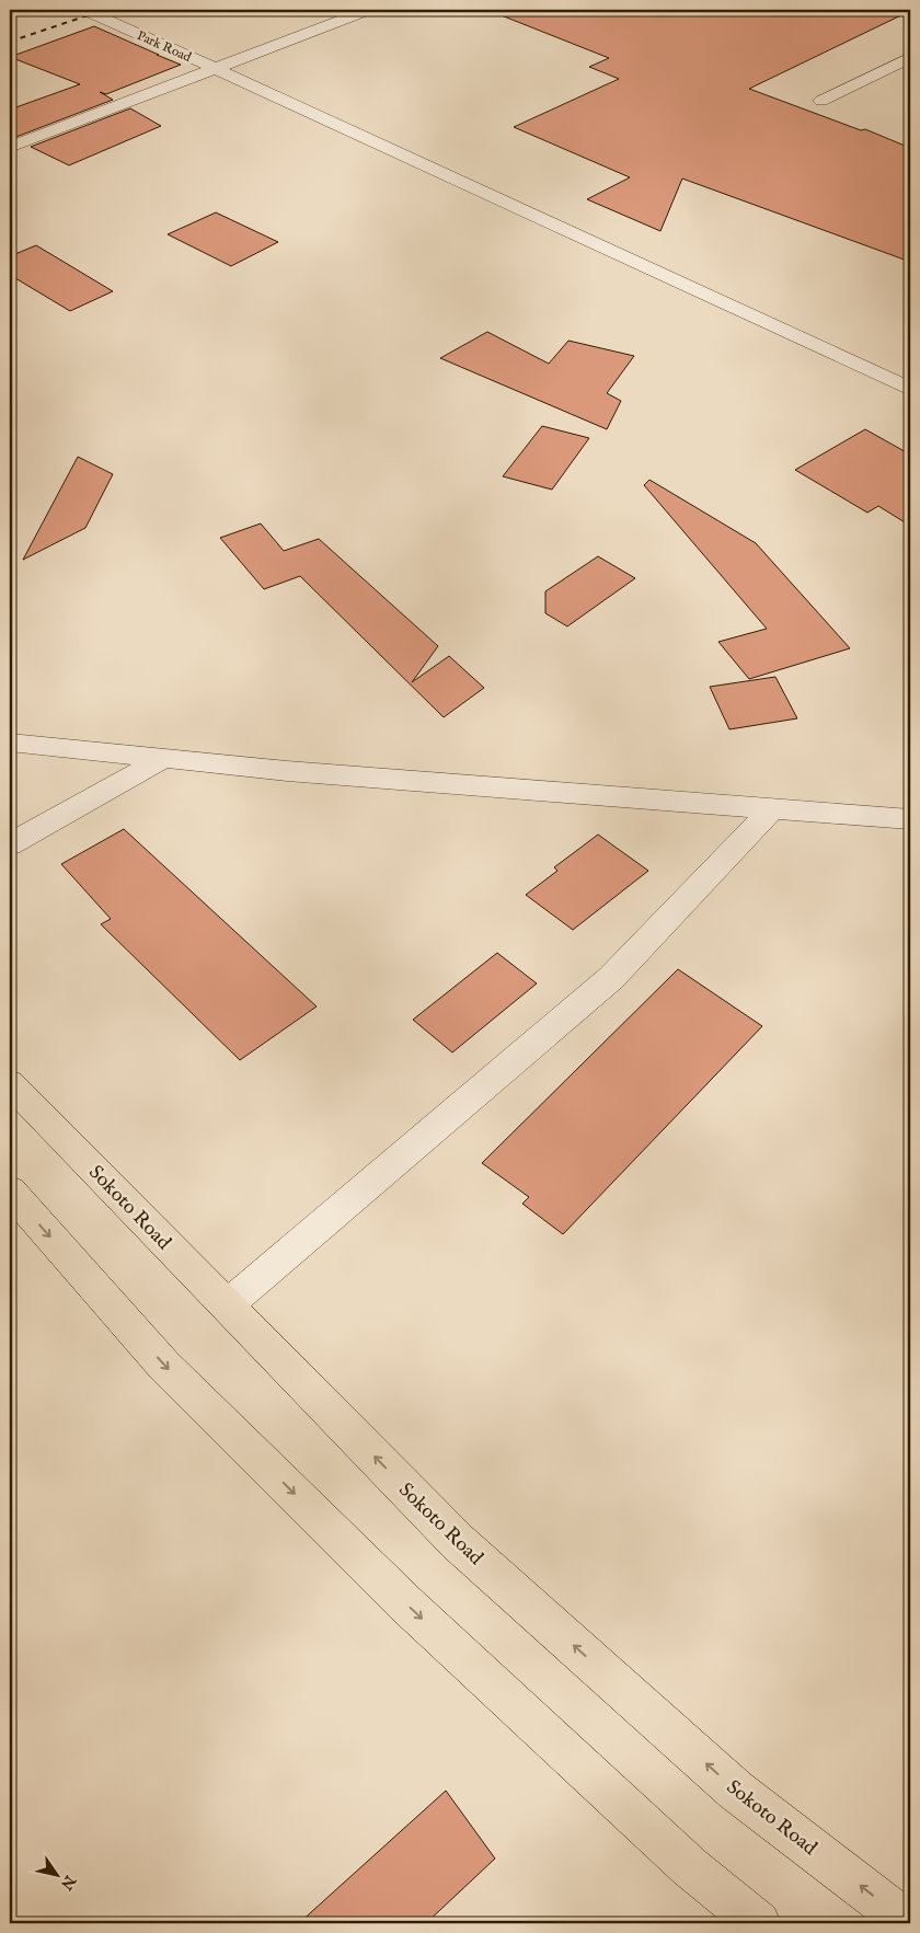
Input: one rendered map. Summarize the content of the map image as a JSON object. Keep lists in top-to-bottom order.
{
  "streets": {
    "main road": ["Sokoto Road"],
    "street": ["Park Road"]
  },
  "north": "bottom right"
}
